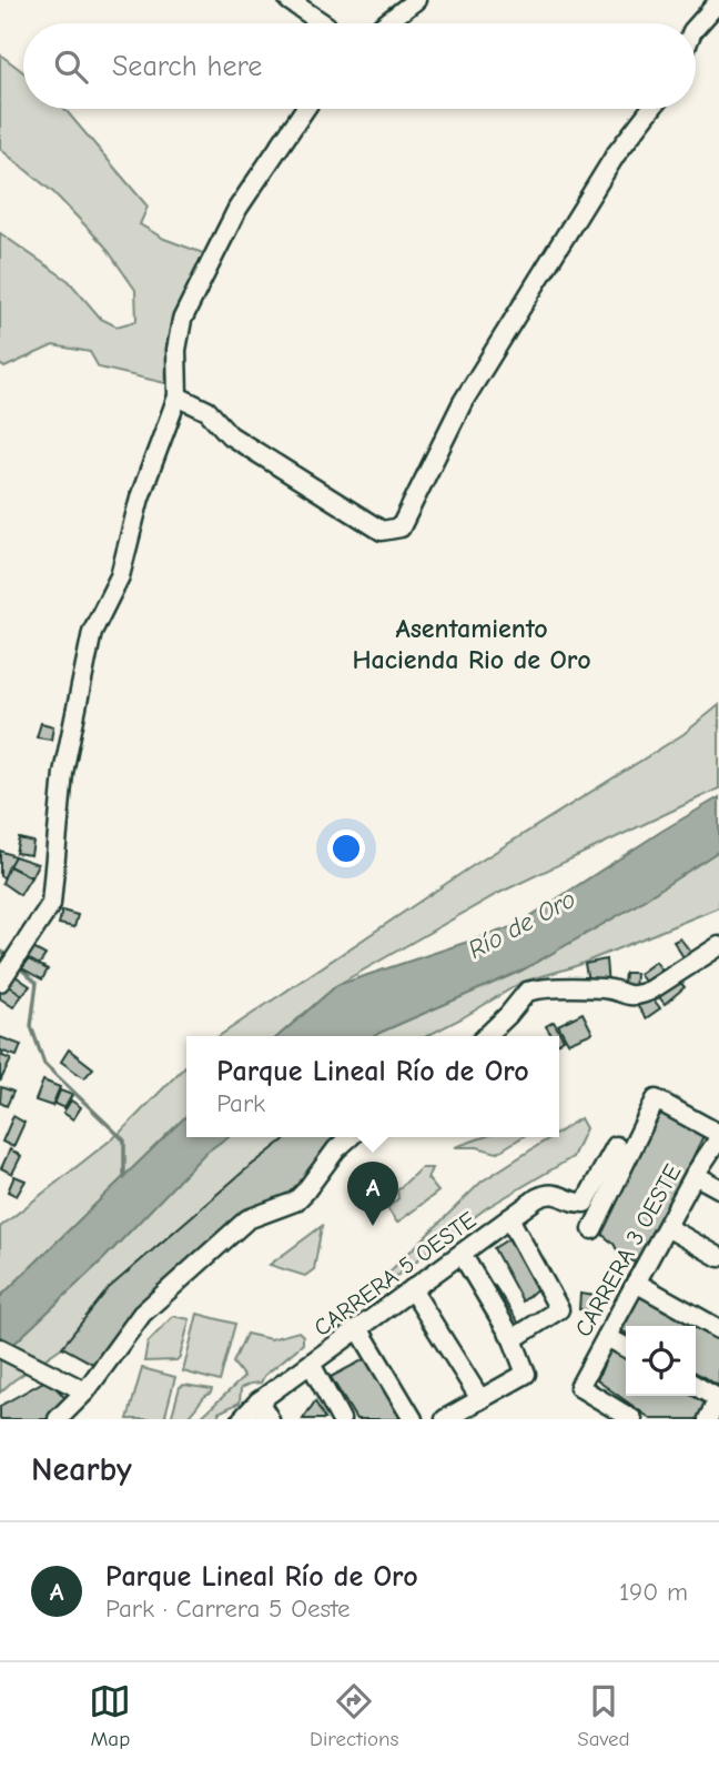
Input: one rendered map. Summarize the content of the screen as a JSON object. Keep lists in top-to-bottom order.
{
  "streets": {
    "street": ["CARRERA 3 OESTE", "CARRERA 5 OESTE"]
  },
  "districts": ["Asentamiento Hacienda Rio de Oro"],
  "water": ["Río de Oro"],
  "page": {
    "search": "Search here",
    "popup": ["Parque Lineal Río de Oro", "Park"],
    "pins": "A",
    "heading": "Nearby",
    "list": [
      {
        "mark": "A",
        "name": "Parque Lineal Río de Oro",
        "note": "Park · Carrera 5 Oeste",
        "value": "190 m"
      }
    ],
    "nav": ["Map", "Directions", "Saved"]
  }
}
